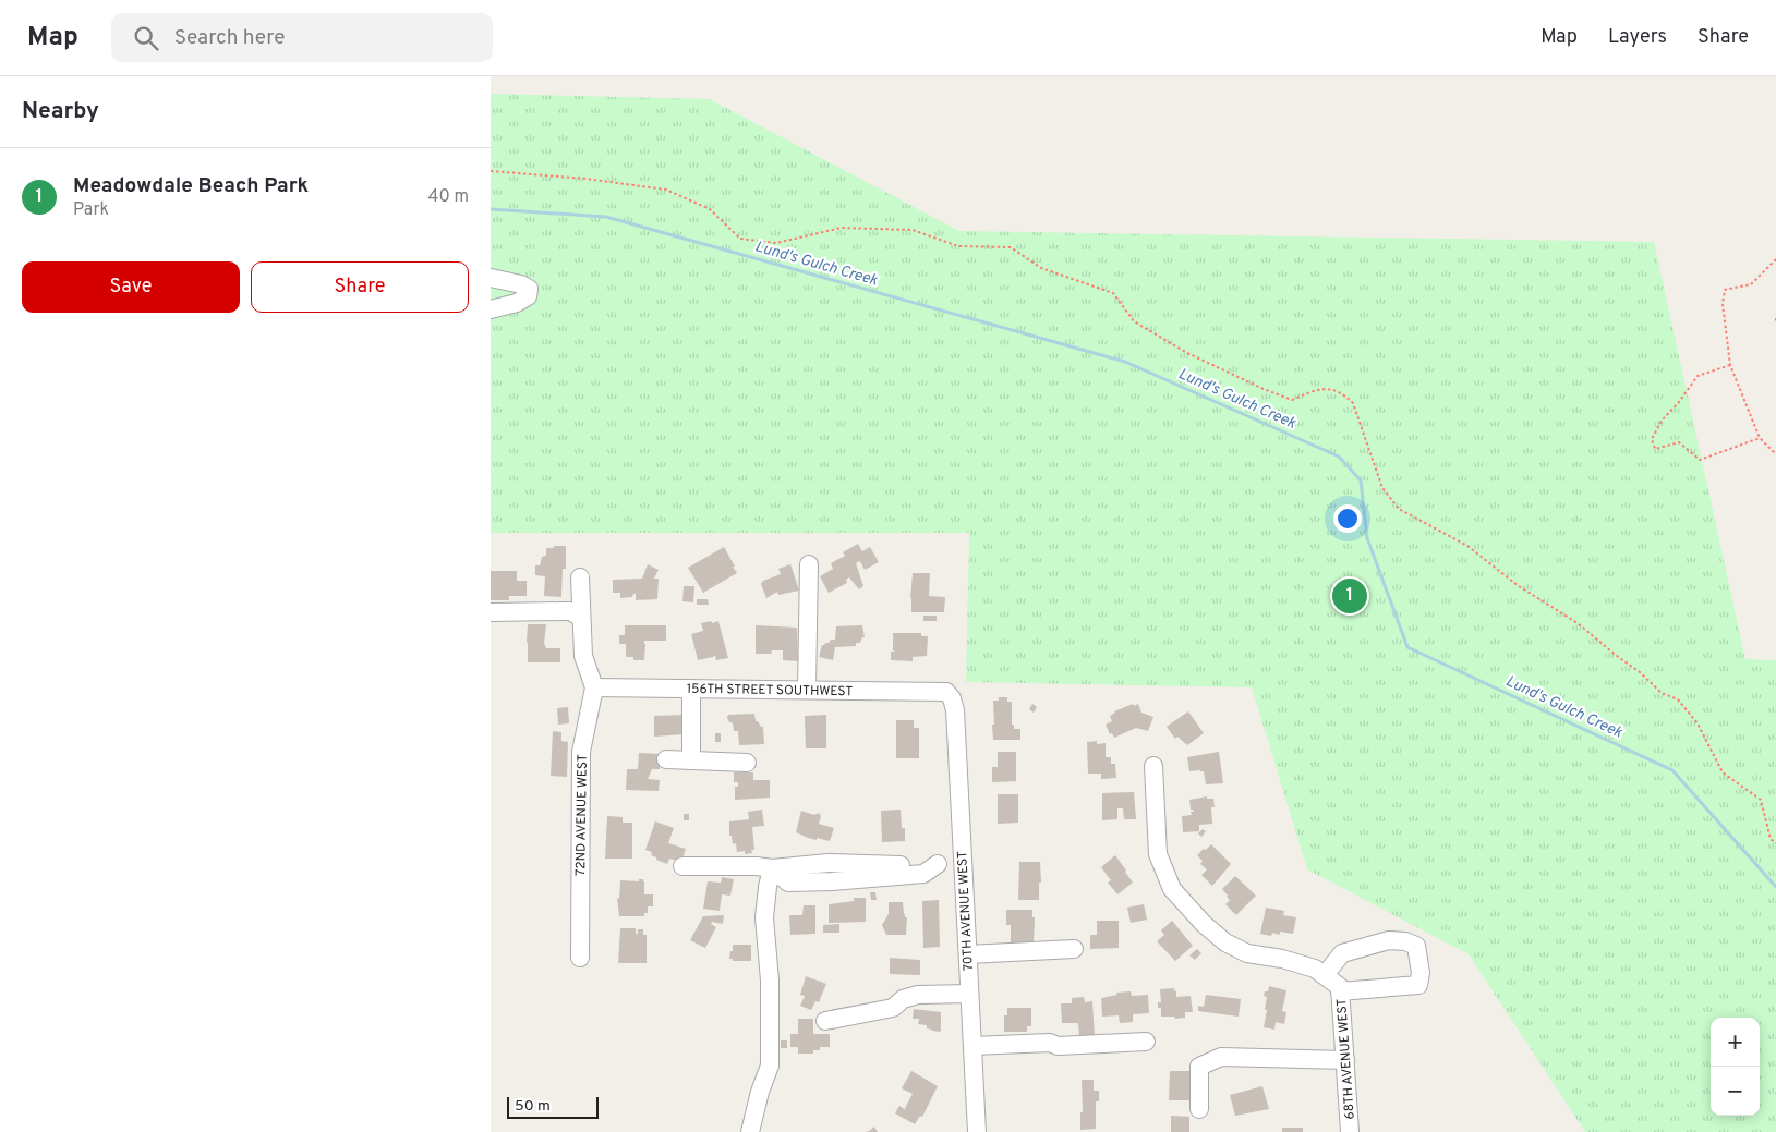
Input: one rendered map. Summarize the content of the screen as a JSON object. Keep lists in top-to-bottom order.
{
  "streets": {
    "street": [
      "156TH STREET SOUTHWEST",
      "72ND AVENUE WEST",
      "70TH AVENUE WEST",
      "68TH AVENUE WEST"
    ]
  },
  "crossings": [
    ["156TH STREET SOUTHWEST", "72ND AVENUE WEST"],
    ["156TH STREET SOUTHWEST", "70TH AVENUE WEST"]
  ],
  "water": ["Lund's Gulch Creek"],
  "scale_bar": "50 m",
  "page": {
    "header": "Map",
    "search": "Search here",
    "nav": ["Map", "Layers", "Share"],
    "heading": "Nearby",
    "list": [
      {
        "mark": "1",
        "name": "Meadowdale Beach Park",
        "note": "Park",
        "value": "40 m"
      }
    ],
    "buttons": ["Save", "Share"],
    "pins": "1",
    "map_buttons": ["+", "−"],
    "scale": "50 m"
  }
}
